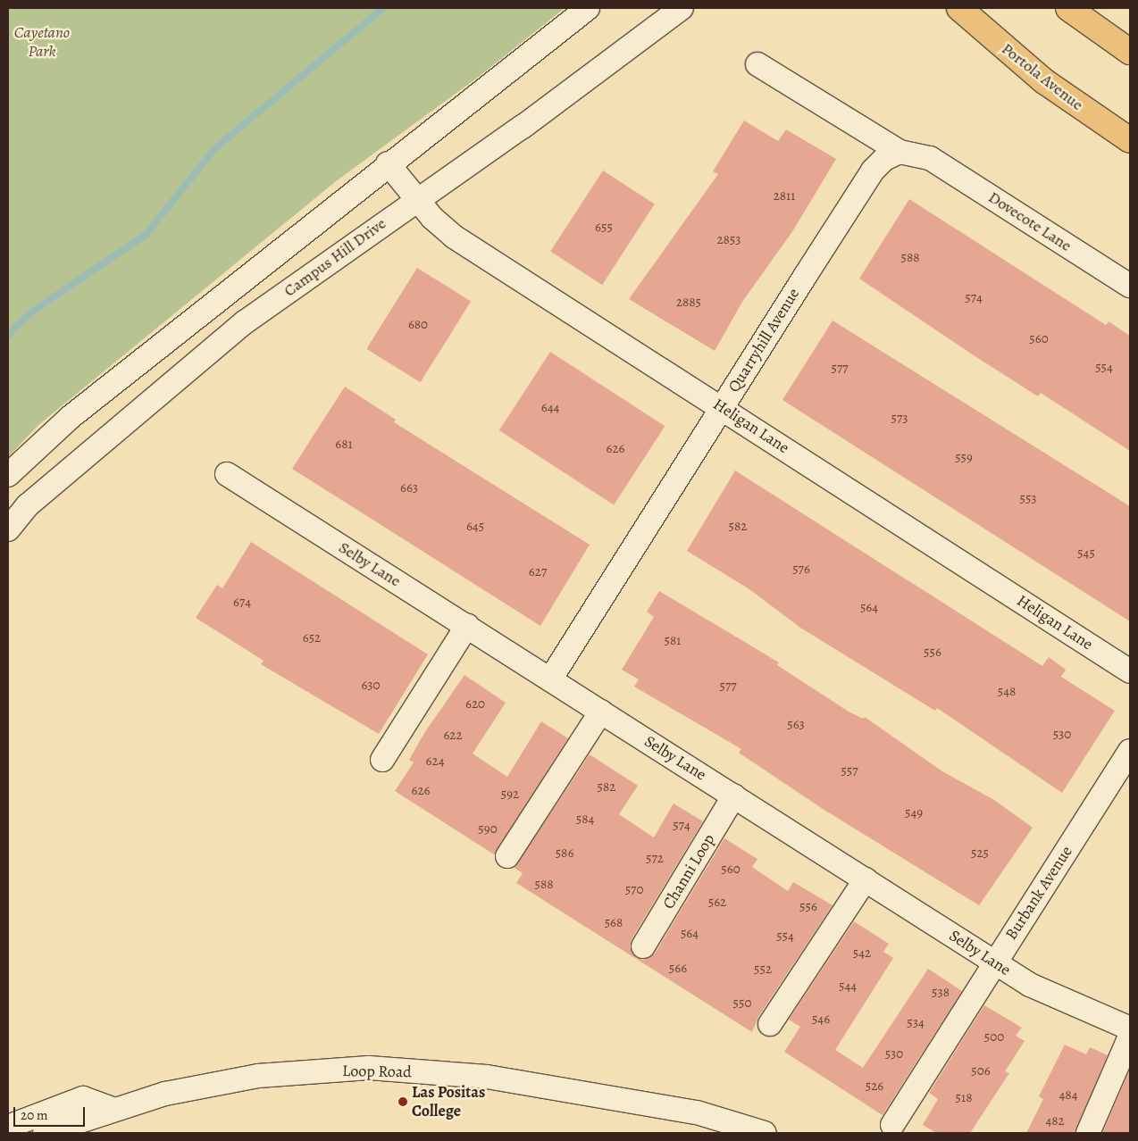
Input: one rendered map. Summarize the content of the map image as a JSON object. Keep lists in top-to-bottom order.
{
  "streets": {
    "main road": ["Portola Avenue"],
    "street": [
      "Dovecote Lane",
      "Campus Hill Drive",
      "Quarryhill Avenue",
      "Heligan Lane",
      "Selby Lane",
      "Channi Loop",
      "Burbank Avenue",
      "Loop Road"
    ]
  },
  "crossings": [
    ["Dovecote Lane", "Quarryhill Avenue"],
    ["Campus Hill Drive", "Heligan Lane"],
    ["Quarryhill Avenue", "Heligan Lane"],
    ["Quarryhill Avenue", "Selby Lane"],
    ["Selby Lane", "Channi Loop"],
    ["Selby Lane", "Burbank Avenue"]
  ],
  "parks": ["Cayetano Park"],
  "places": ["Las Positas College"],
  "house_numbers": [
    "2811",
    "655",
    "2853",
    "588",
    "574",
    "2885",
    "680",
    "560",
    "554",
    "577",
    "644",
    "573",
    "681",
    "626",
    "559",
    "663",
    "553",
    "645",
    "582",
    "545",
    "576",
    "627",
    "674",
    "564",
    "652",
    "581",
    "556",
    "630",
    "577",
    "548",
    "620",
    "563",
    "530",
    "622",
    "624",
    "557",
    "582",
    "626",
    "592",
    "549",
    "584",
    "574",
    "590",
    "586",
    "525",
    "572",
    "560",
    "588",
    "570",
    "562",
    "556",
    "568",
    "564",
    "554",
    "542",
    "566",
    "552",
    "544",
    "538",
    "550",
    "546",
    "534",
    "500",
    "530",
    "506",
    "526",
    "484",
    "518",
    "482"
  ],
  "scale_bar": "20 m"
}
